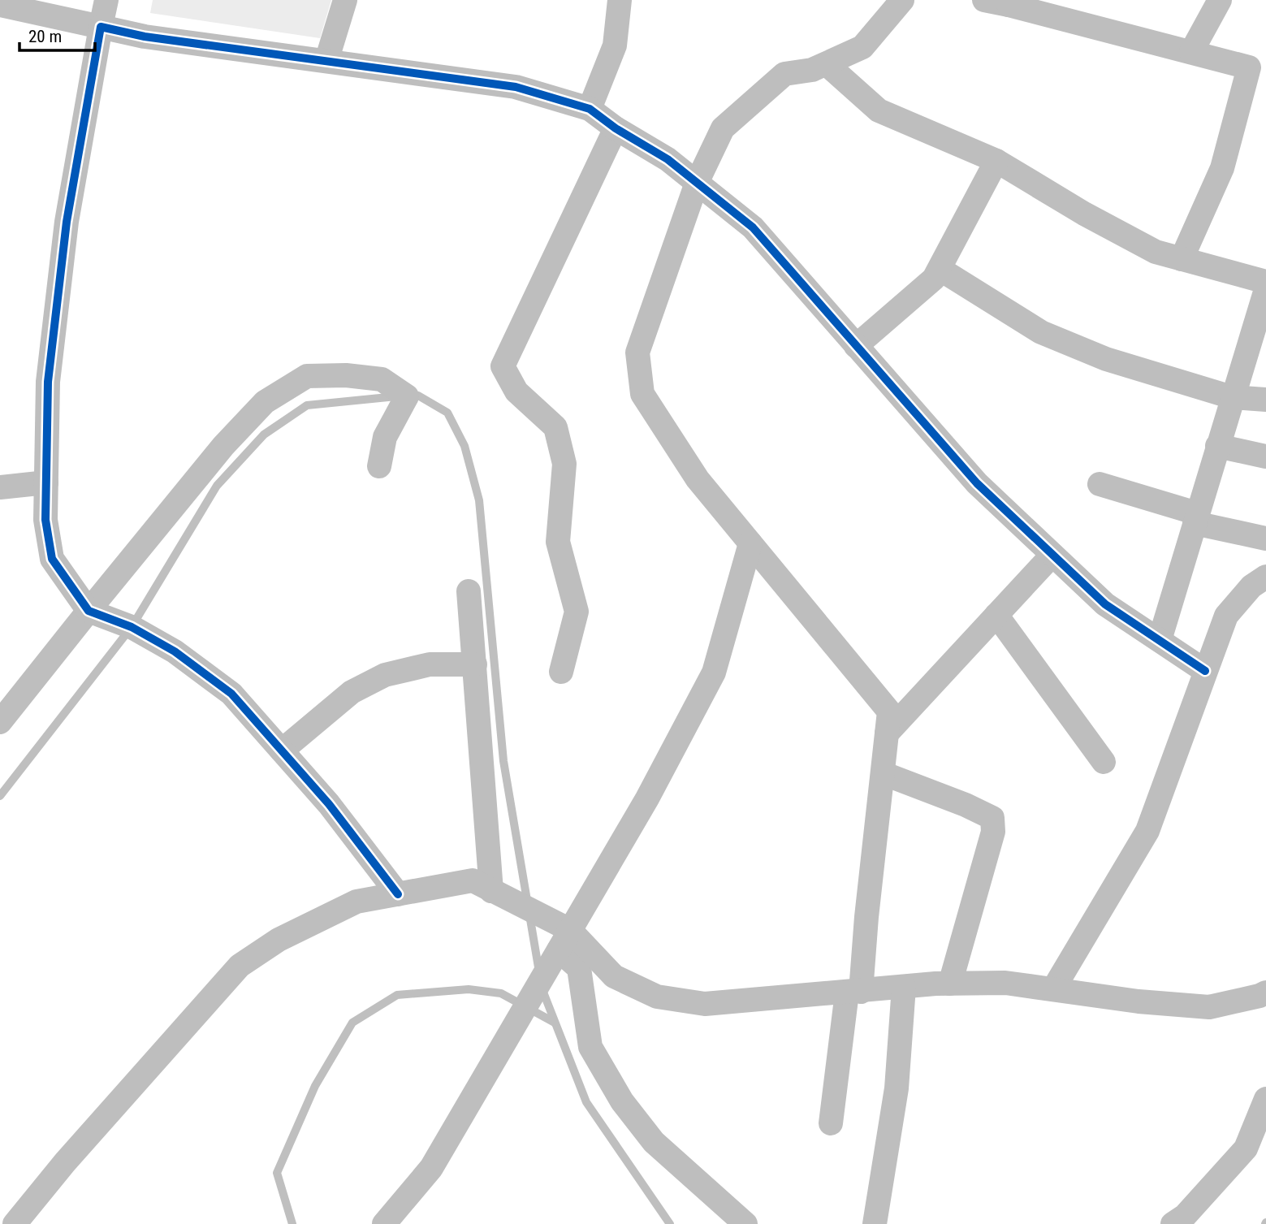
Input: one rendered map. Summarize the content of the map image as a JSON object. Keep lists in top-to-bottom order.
{
  "scale_bar": "20 m"
}
